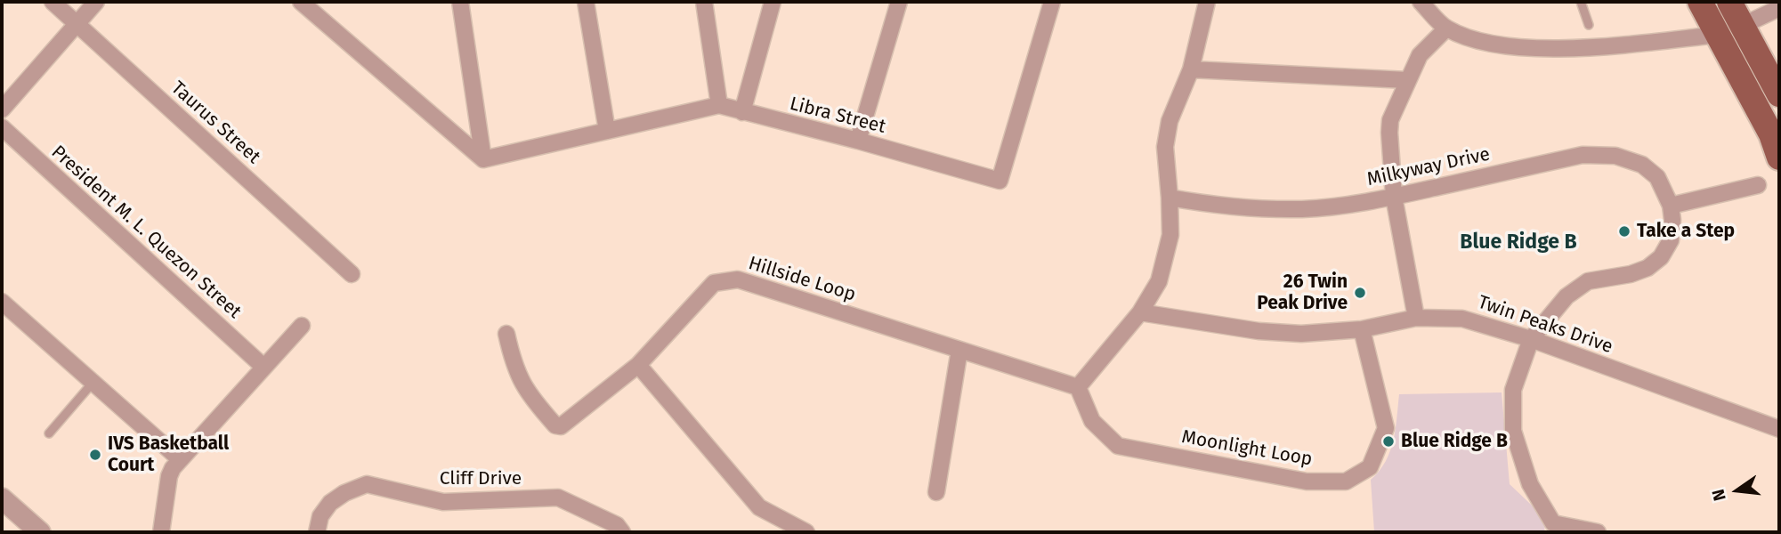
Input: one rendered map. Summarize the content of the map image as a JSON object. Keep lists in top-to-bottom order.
{
  "streets": {
    "street": [
      "Libra Street",
      "Taurus Street",
      "Milkyway Drive",
      "President M. L. Quezon Street",
      "Hillside Loop",
      "Twin Peaks Drive",
      "Moonlight Loop",
      "Cliff Drive"
    ]
  },
  "crossings": [
    ["Milkyway Drive", "Twin Peaks Drive"],
    ["Hillside Loop", "Moonlight Loop"],
    ["Twin Peaks Drive", "Moonlight Loop"]
  ],
  "districts": ["Blue Ridge B"],
  "places": [
    "Take a Step",
    "26 Twin Peak Drive",
    "Blue Ridge B",
    "IVS Basketball Court"
  ],
  "north": "left"
}
